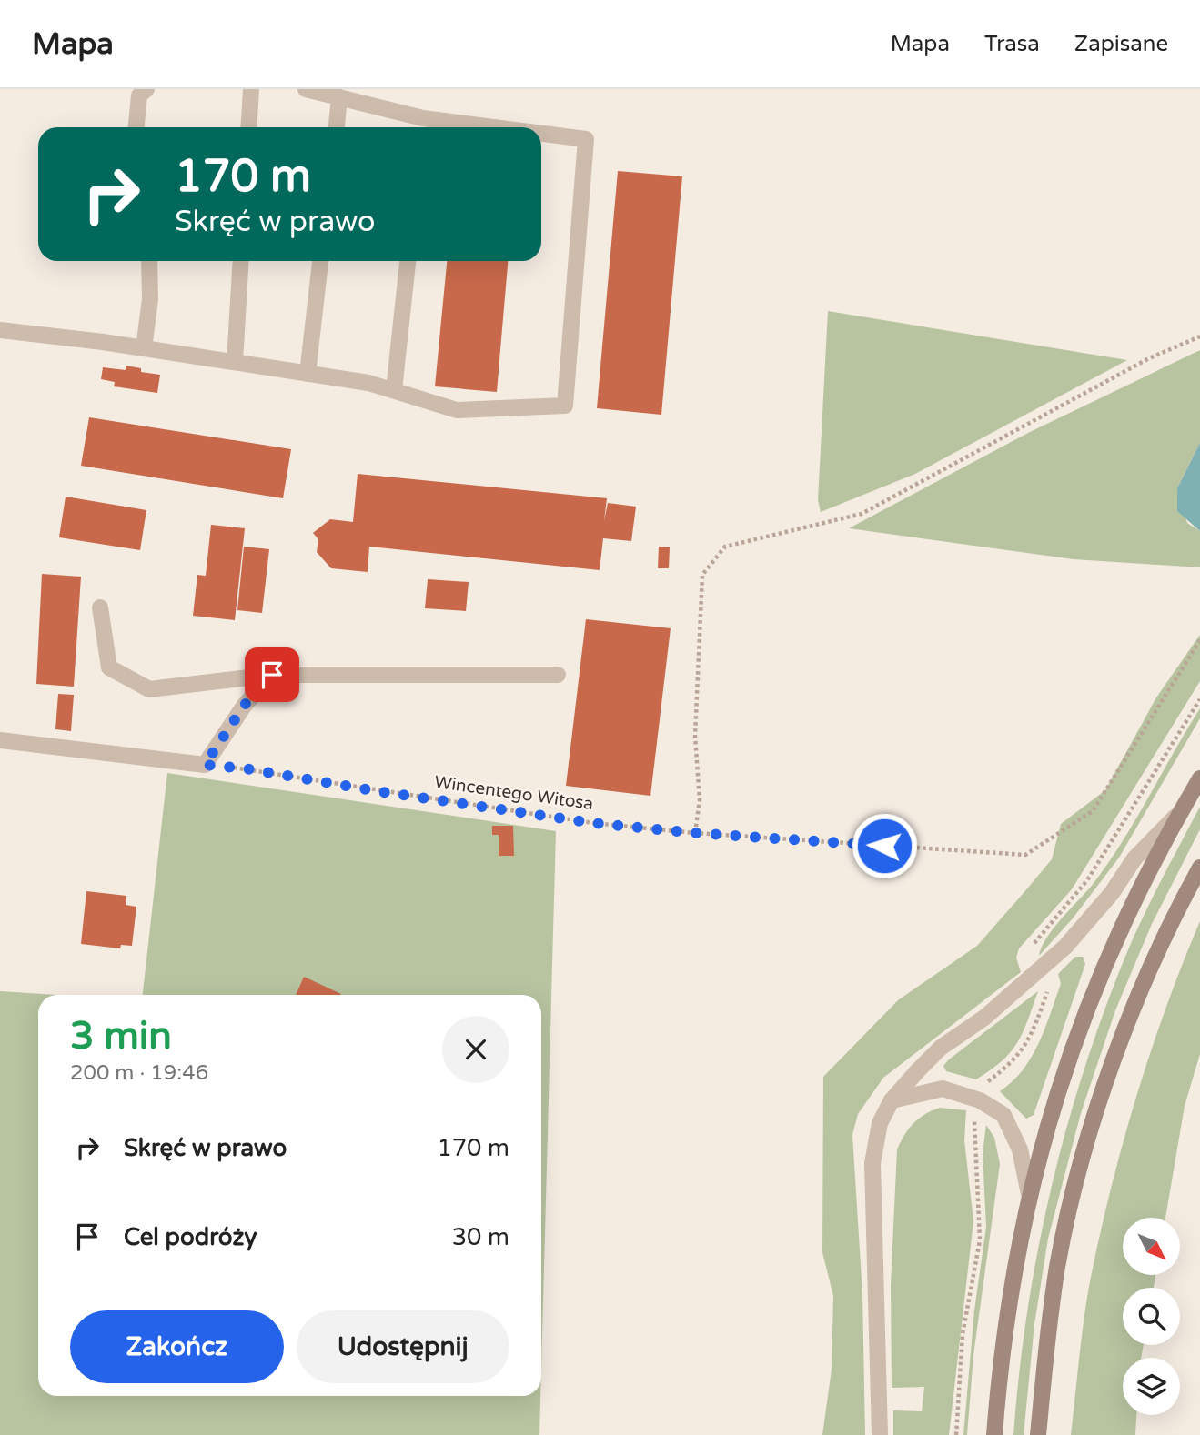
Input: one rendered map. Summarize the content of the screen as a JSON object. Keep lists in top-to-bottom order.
{
  "streets": {
    "path": ["Wincentego Witosa"]
  },
  "north": "bottom right",
  "page": {
    "header": "Mapa",
    "nav": ["Mapa", "Trasa", "Zapisane"],
    "turn": ["170 m", "Skręć w prawo"],
    "heading": ["3 min", "200 m · 19:46"],
    "list": [
      {
        "name": "Skręć w prawo",
        "value": "170 m"
      },
      {
        "name": "Cel podróży",
        "value": "30 m"
      }
    ],
    "buttons": ["Zakończ", "Udostępnij"]
  }
}
